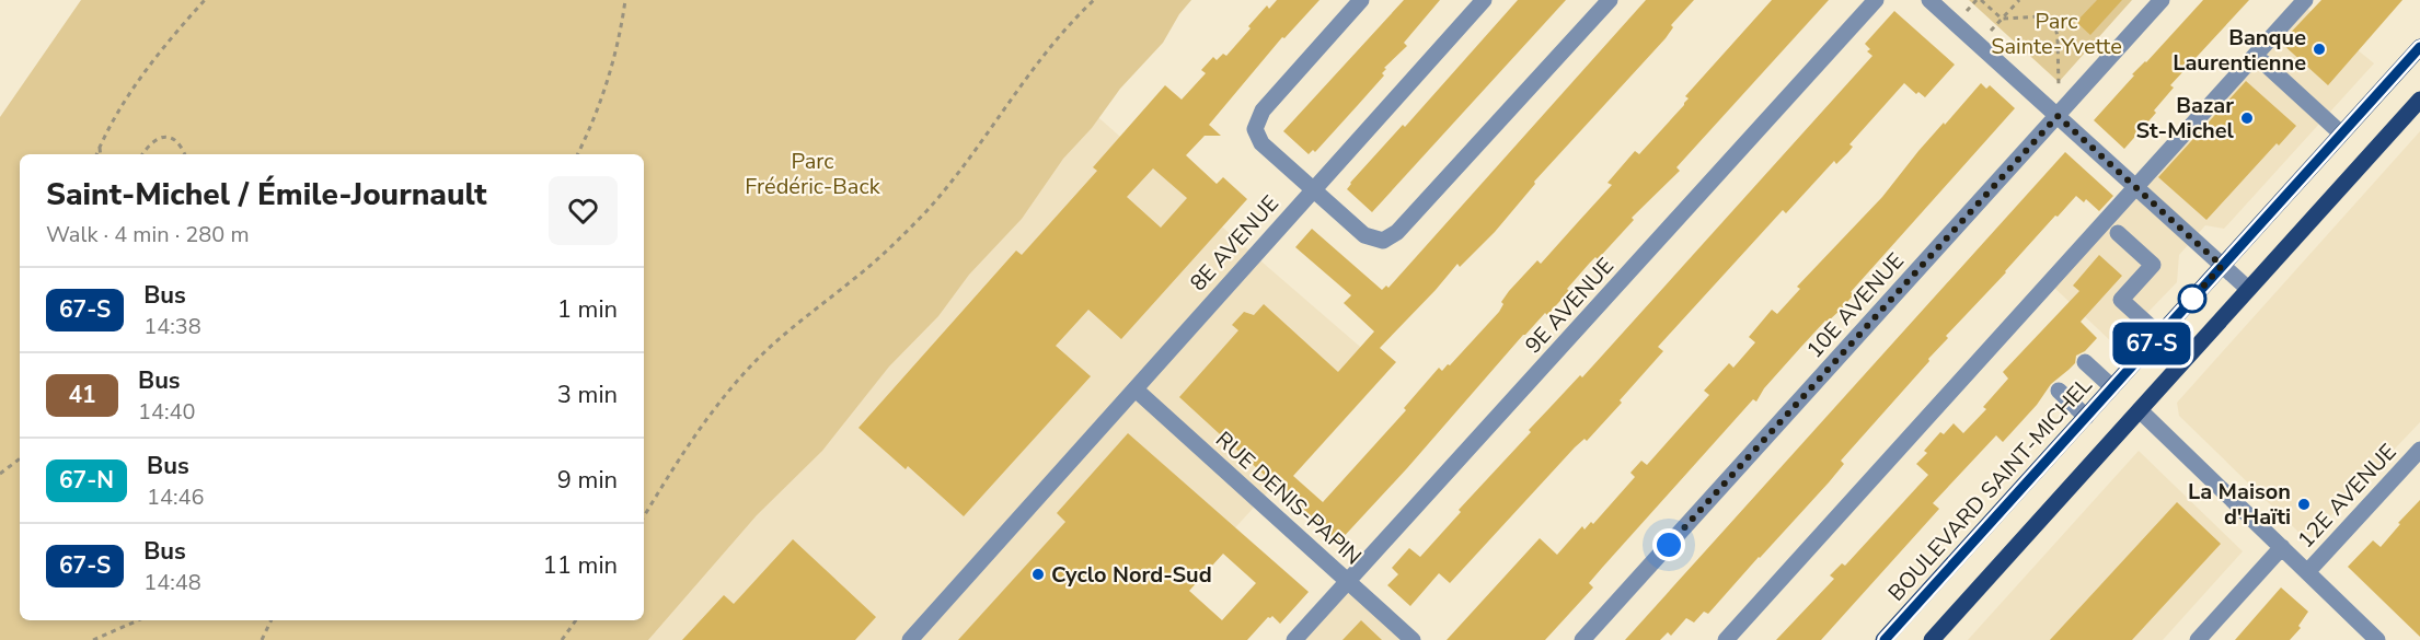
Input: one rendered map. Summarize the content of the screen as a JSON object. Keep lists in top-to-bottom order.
{
  "streets": {
    "main road": ["BOULEVARD SAINT-MICHEL"],
    "street": [
      "8E AVENUE",
      "9E AVENUE",
      "10E AVENUE",
      "12E AVENUE",
      "RUE DENIS-PAPIN"
    ]
  },
  "crossings": [
    ["8E AVENUE", "RUE DENIS-PAPIN"],
    ["9E AVENUE", "RUE DENIS-PAPIN"]
  ],
  "parks": ["Parc Sainte-Yvette", "Parc Frédéric-Back"],
  "places": [
    "Banque Laurentienne",
    "Bazar St-Michel",
    "La Maison d'Haïti",
    "Cyclo Nord-Sud"
  ],
  "lines": ["bus line 67-S"],
  "page": {
    "on_map": "67-S",
    "heading": ["Saint-Michel / Émile-Journault", "Walk · 4 min · 280 m"],
    "list": [
      {
        "mark": "67-S",
        "name": "Bus",
        "note": "14:38",
        "value": "1 min"
      },
      {
        "mark": "41",
        "name": "Bus",
        "note": "14:40",
        "value": "3 min"
      },
      {
        "mark": "67-N",
        "name": "Bus",
        "note": "14:46",
        "value": "9 min"
      },
      {
        "mark": "67-S",
        "name": "Bus",
        "note": "14:48",
        "value": "11 min"
      }
    ]
  }
}
